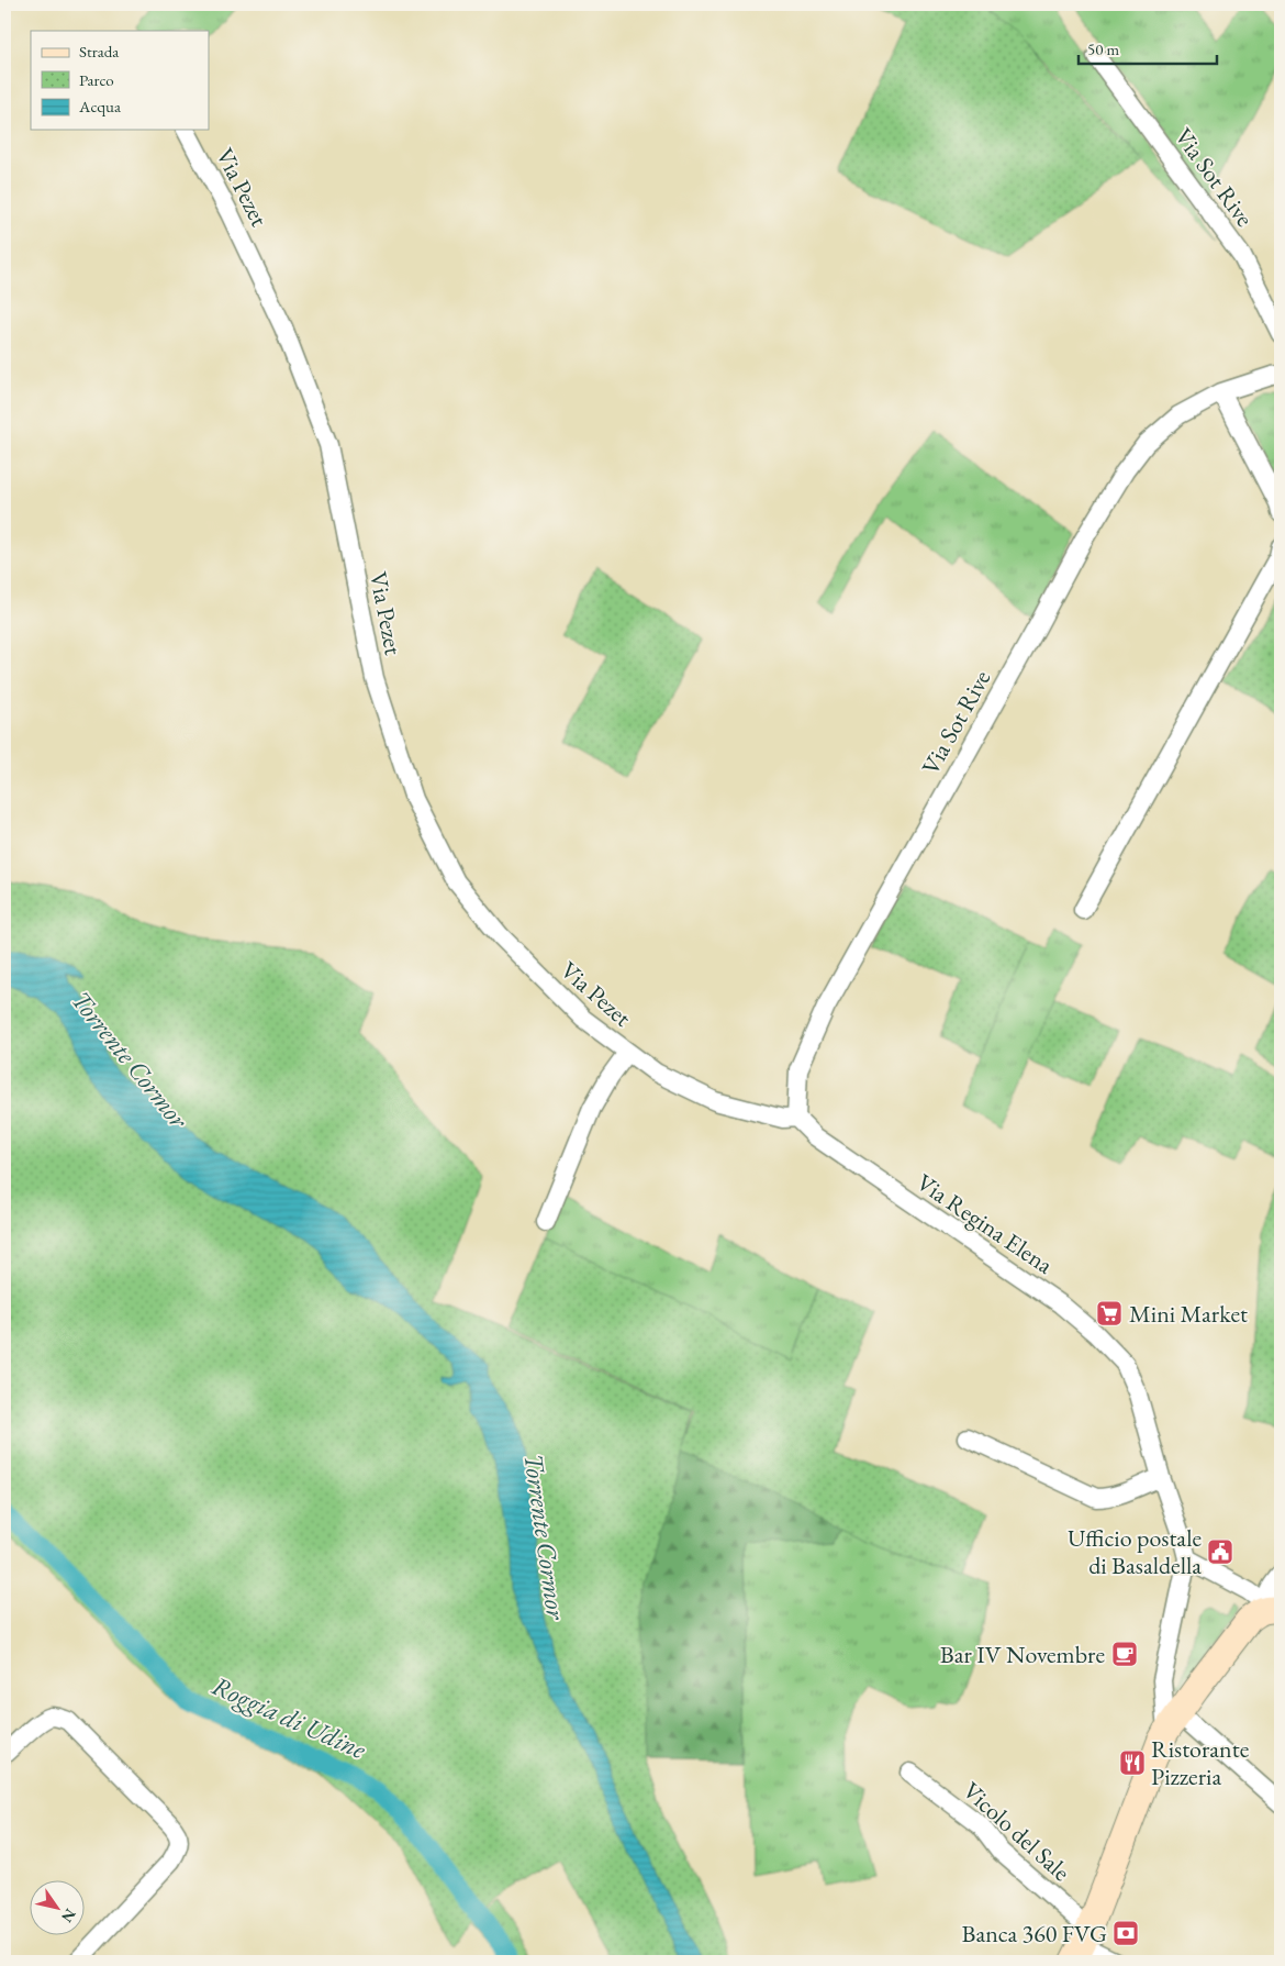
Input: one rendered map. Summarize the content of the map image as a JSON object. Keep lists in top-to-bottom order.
{
  "streets": {
    "street": [
      "Via Sot Rive",
      "Via Pezet",
      "Via Regina Elena",
      "Vicolo del Sale"
    ]
  },
  "crossings": [
    ["Via Sot Rive", "Via Regina Elena"]
  ],
  "water": ["Torrente Cormor", "Roggia di Udine"],
  "places": {
    "supermarket": ["Mini Market"],
    "public building": ["Ufficio postale di Basaldella"],
    "cafe": ["Bar IV Novembre"],
    "restaurant": ["Ristorante Pizzeria"],
    "bank": ["Banca 360 FVG"]
  },
  "legend": ["Strada", "Parco", "Acqua"],
  "scale_bar": "50 m",
  "north": "bottom right"
}
